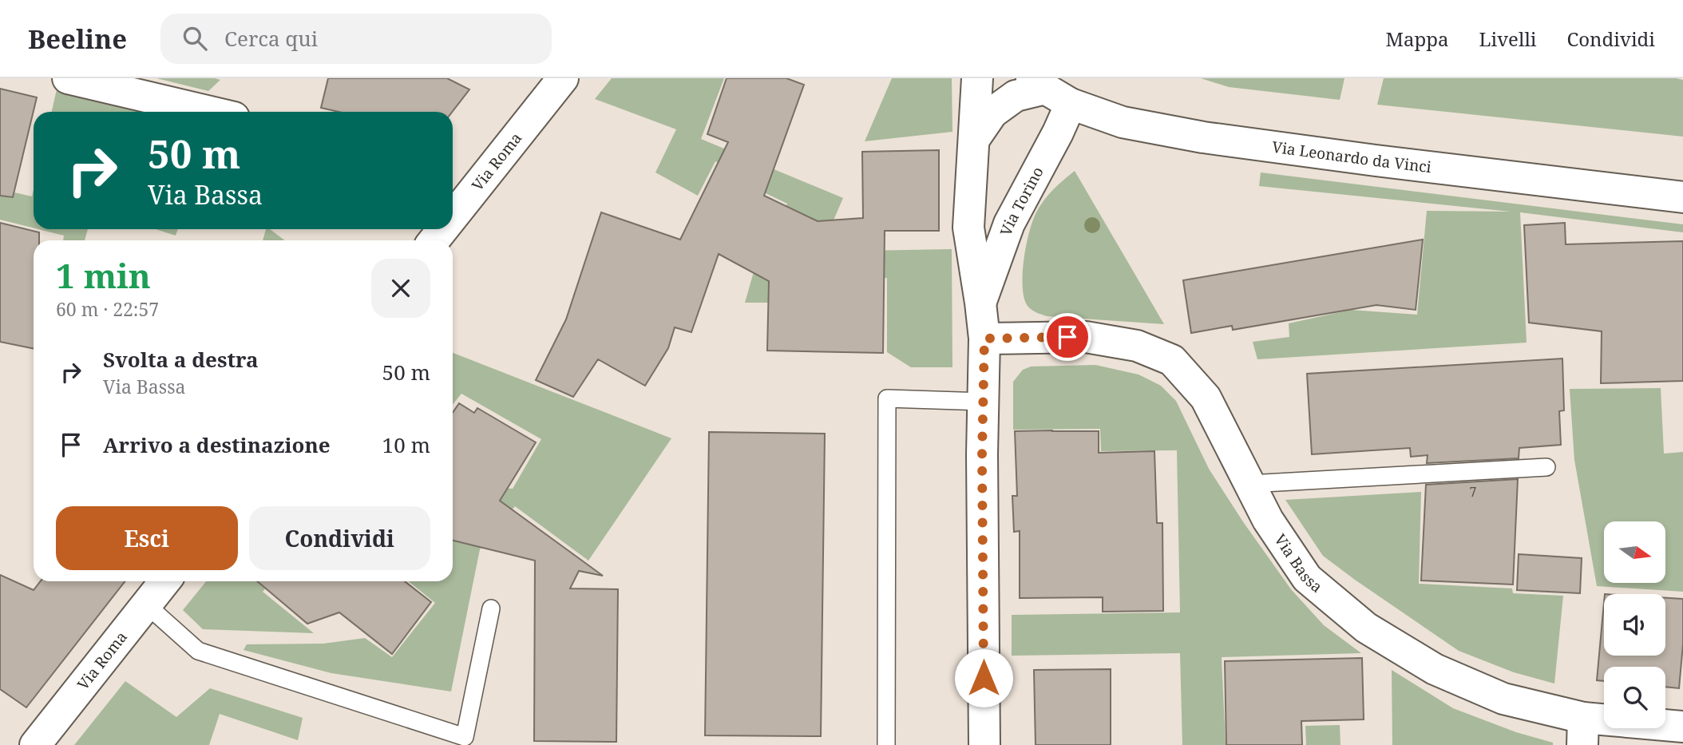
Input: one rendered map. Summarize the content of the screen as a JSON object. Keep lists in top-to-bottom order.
{
  "streets": {
    "street": [
      "Via Leonardo da Vinci",
      "Via Roma",
      "Via Torino",
      "Via Bassa"
    ]
  },
  "crossings": [
    ["Via Leonardo da Vinci", "Via Torino"],
    ["Via Torino", "Via Bassa"]
  ],
  "house_numbers": ["7"],
  "north": "right",
  "page": {
    "header": "Beeline",
    "search": "Cerca qui",
    "nav": ["Mappa", "Livelli", "Condividi"],
    "turn": ["50 m", "Via Bassa"],
    "heading": ["1 min", "60 m · 22:57"],
    "list": [
      {
        "name": "Svolta a destra",
        "note": "Via Bassa",
        "value": "50 m"
      },
      {
        "name": "Arrivo a destinazione",
        "value": "10 m"
      }
    ],
    "buttons": ["Esci", "Condividi"]
  }
}
